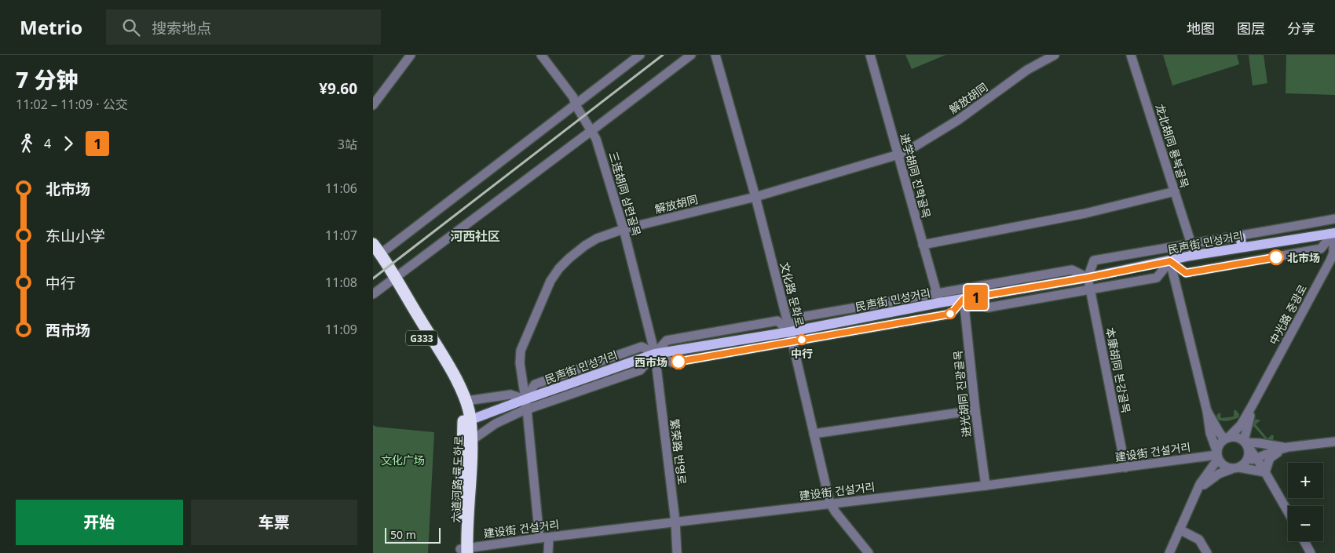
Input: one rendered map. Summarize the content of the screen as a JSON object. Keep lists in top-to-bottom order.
{
  "streets": {
    "highway": ["G333", "六道河路 륙도하로"],
    "main road": ["民声街 민성거리"],
    "street": [
      "解放胡同",
      "龙北胡同 룡북골목",
      "进学胡同 진학골목",
      "三连胡同 삼련골목",
      "文化路 문화로",
      "中光路 중광로",
      "本康胡同 본강골목",
      "进光胡同 진광골목",
      "繁荣路 번영로",
      "建设街 건설거리"
    ]
  },
  "crossings": [
    ["解放胡同", "进学胡同 진학골목"],
    ["解放胡同", "三连胡同 삼련골목"],
    ["解放胡同", "民声街 민성거리"],
    ["解放胡同", "文化路 문화로"],
    ["解放胡同", "建设街 건설거리"],
    ["进学胡同 진학골목", "民声街 민성거리"],
    ["三连胡同 삼련골목", "民声街 민성거리"],
    ["三连胡同 삼련골목", "繁荣路 번영로"],
    ["民声街 민성거리", "文化路 문화로"],
    ["民声街 민성거리", "中光路 중광로"],
    ["民声街 민성거리", "本康胡同 본강골목"],
    ["民声街 민성거리", "进光胡同 진광골목"],
    ["民声街 민성거리", "繁荣路 번영로"],
    ["民声街 민성거리", "六道河路 륙도하로"],
    ["文化路 문화로", "建设街 건설거리"],
    ["中光路 중광로", "建设街 건설거리"],
    ["本康胡同 본강골목", "建设街 건설거리"],
    ["进光胡同 진광골목", "建设街 건설거리"],
    ["繁荣路 번영로", "建设街 건설거리"],
    ["建设街 건설거리", "六道河路 륙도하로"]
  ],
  "districts": ["河西社区"],
  "parks": ["文化广场"],
  "places": ["北市场", "中行", "西市场"],
  "lines": ["bus line 1"],
  "scale_bar": "50 m",
  "page": {
    "header": "Metrio",
    "search": "搜索地点",
    "nav": ["地图", "图层", "分享"],
    "heading": ["7 分钟", "11:02 – 11:09 · 公交", "¥9.60"],
    "on_map": "1",
    "legs": ["4", "1", "3站"],
    "list": [
      {
        "name": "北市场",
        "value": "11:06"
      },
      {
        "name": "东山小学",
        "value": "11:07"
      },
      {
        "name": "中行",
        "value": "11:08"
      },
      {
        "name": "西市场",
        "value": "11:09"
      }
    ],
    "map_buttons": ["+", "−"],
    "buttons": ["开始", "车票"],
    "scale": "50 m"
  }
}
